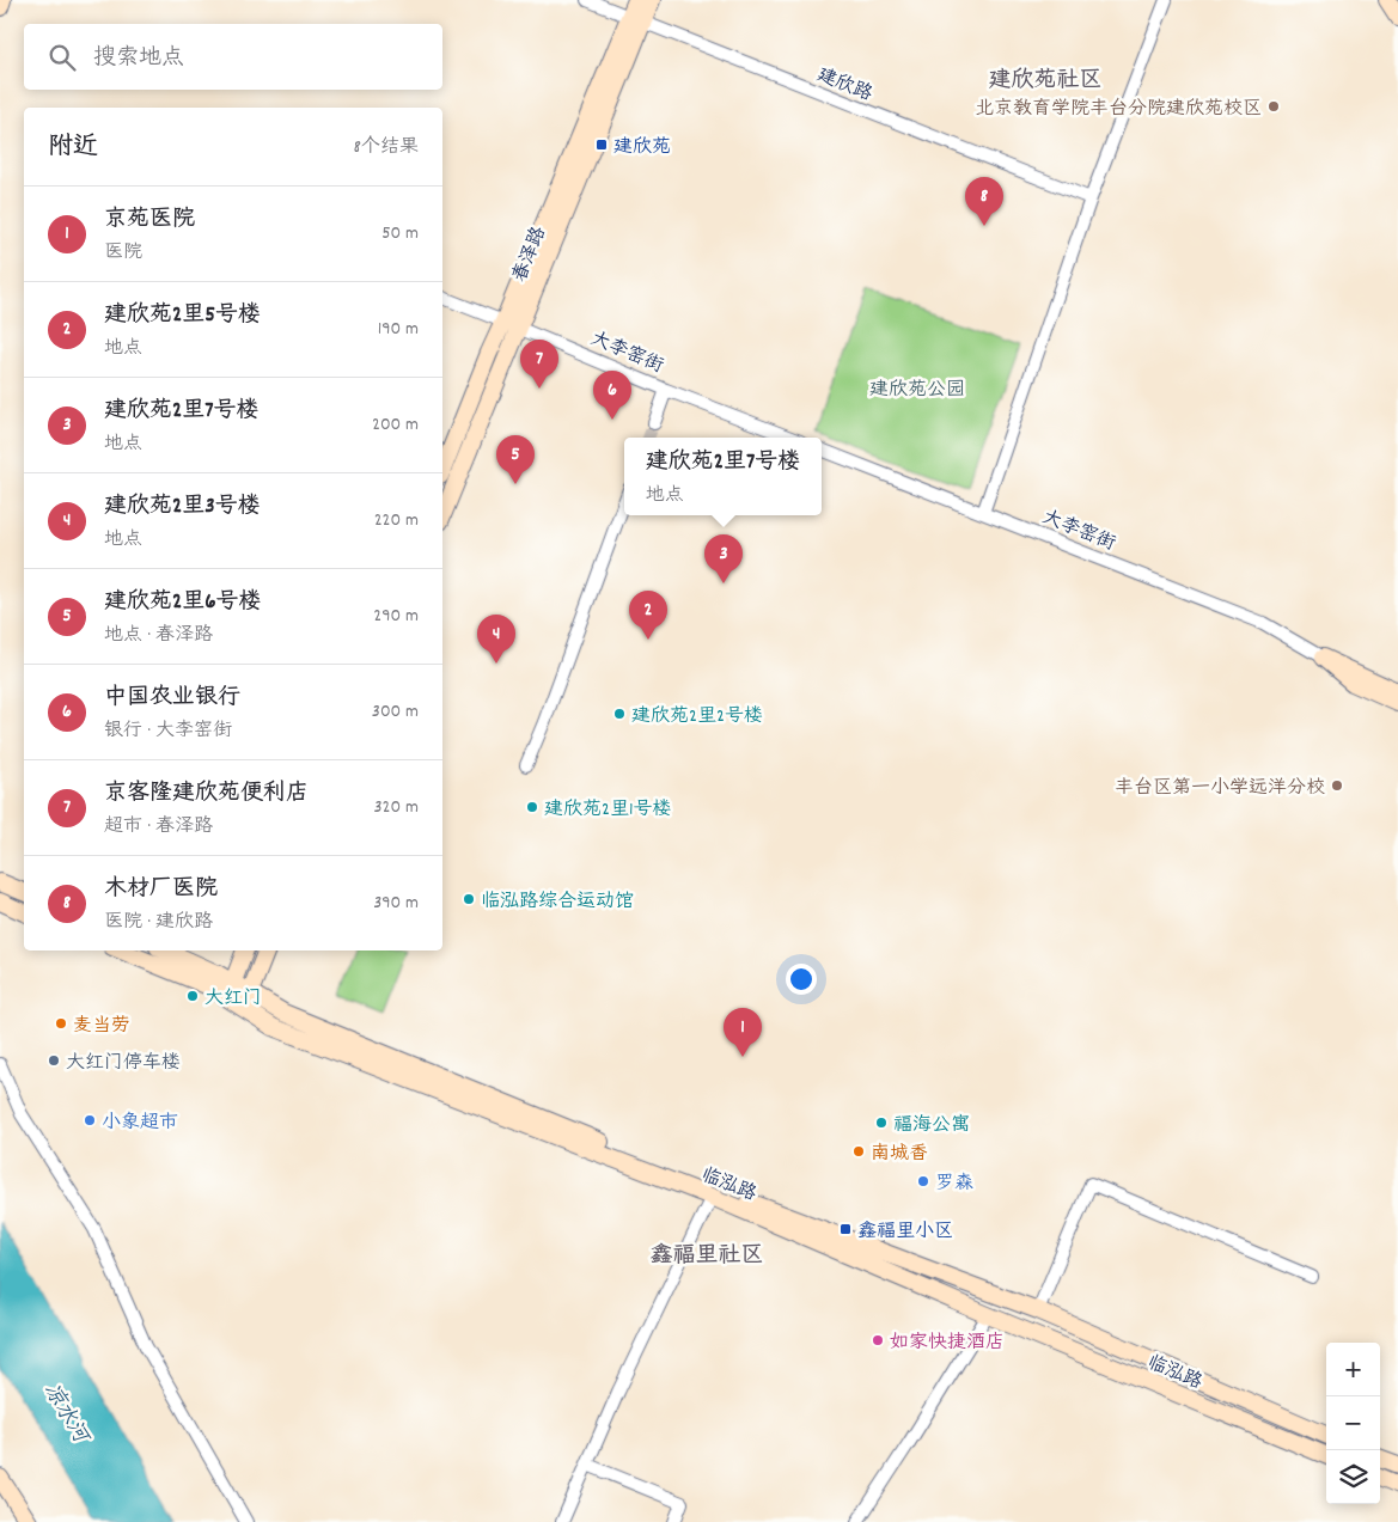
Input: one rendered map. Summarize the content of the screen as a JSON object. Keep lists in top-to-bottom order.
{
  "streets": {
    "main road": ["春泽路", "大李窑街", "临泓路"],
    "street": ["建欣路"]
  },
  "crossings": [
    ["建欣路", "春泽路"],
    ["春泽路", "大李窑街"]
  ],
  "districts": ["建欣苑社区", "鑫福里社区"],
  "water": ["凉水河"],
  "parks": ["建欣苑公园"],
  "places": {
    "other": [
      "北京教育学院丰台分院建欣苑校区",
      "建欣苑2里2号楼",
      "丰台区第一小学远洋分校",
      "建欣苑2里1号楼",
      "临泓路综合运动馆",
      "大红门",
      "麦当劳",
      "大红门停车楼",
      "小象超市",
      "福海公寓",
      "南城香",
      "罗森",
      "如家快捷酒店"
    ],
    "transit": ["建欣苑", "鑫福里小区"]
  },
  "page": {
    "search": "搜索地点",
    "heading": ["附近", "8个结果"],
    "pins": [
      "8",
      "7",
      "6",
      "5",
      "3",
      "2",
      "4",
      "1"
    ],
    "list": [
      {
        "mark": "1",
        "name": "京苑医院",
        "note": "医院",
        "value": "50 m"
      },
      {
        "mark": "2",
        "name": "建欣苑2里5号楼",
        "note": "地点",
        "value": "190 m"
      },
      {
        "mark": "3",
        "name": "建欣苑2里7号楼",
        "note": "地点",
        "value": "200 m"
      },
      {
        "mark": "4",
        "name": "建欣苑2里3号楼",
        "note": "地点",
        "value": "220 m"
      },
      {
        "mark": "5",
        "name": "建欣苑2里6号楼",
        "note": "地点 · 春泽路",
        "value": "290 m"
      },
      {
        "mark": "6",
        "name": "中国农业银行",
        "note": "银行 · 大李窑街",
        "value": "300 m"
      },
      {
        "mark": "7",
        "name": "京客隆建欣苑便利店",
        "note": "超市 · 春泽路",
        "value": "320 m"
      },
      {
        "mark": "8",
        "name": "木材厂医院",
        "note": "医院 · 建欣路",
        "value": "390 m"
      }
    ],
    "popup": ["建欣苑2里7号楼", "地点"],
    "map_buttons": ["+", "−"]
  }
}
